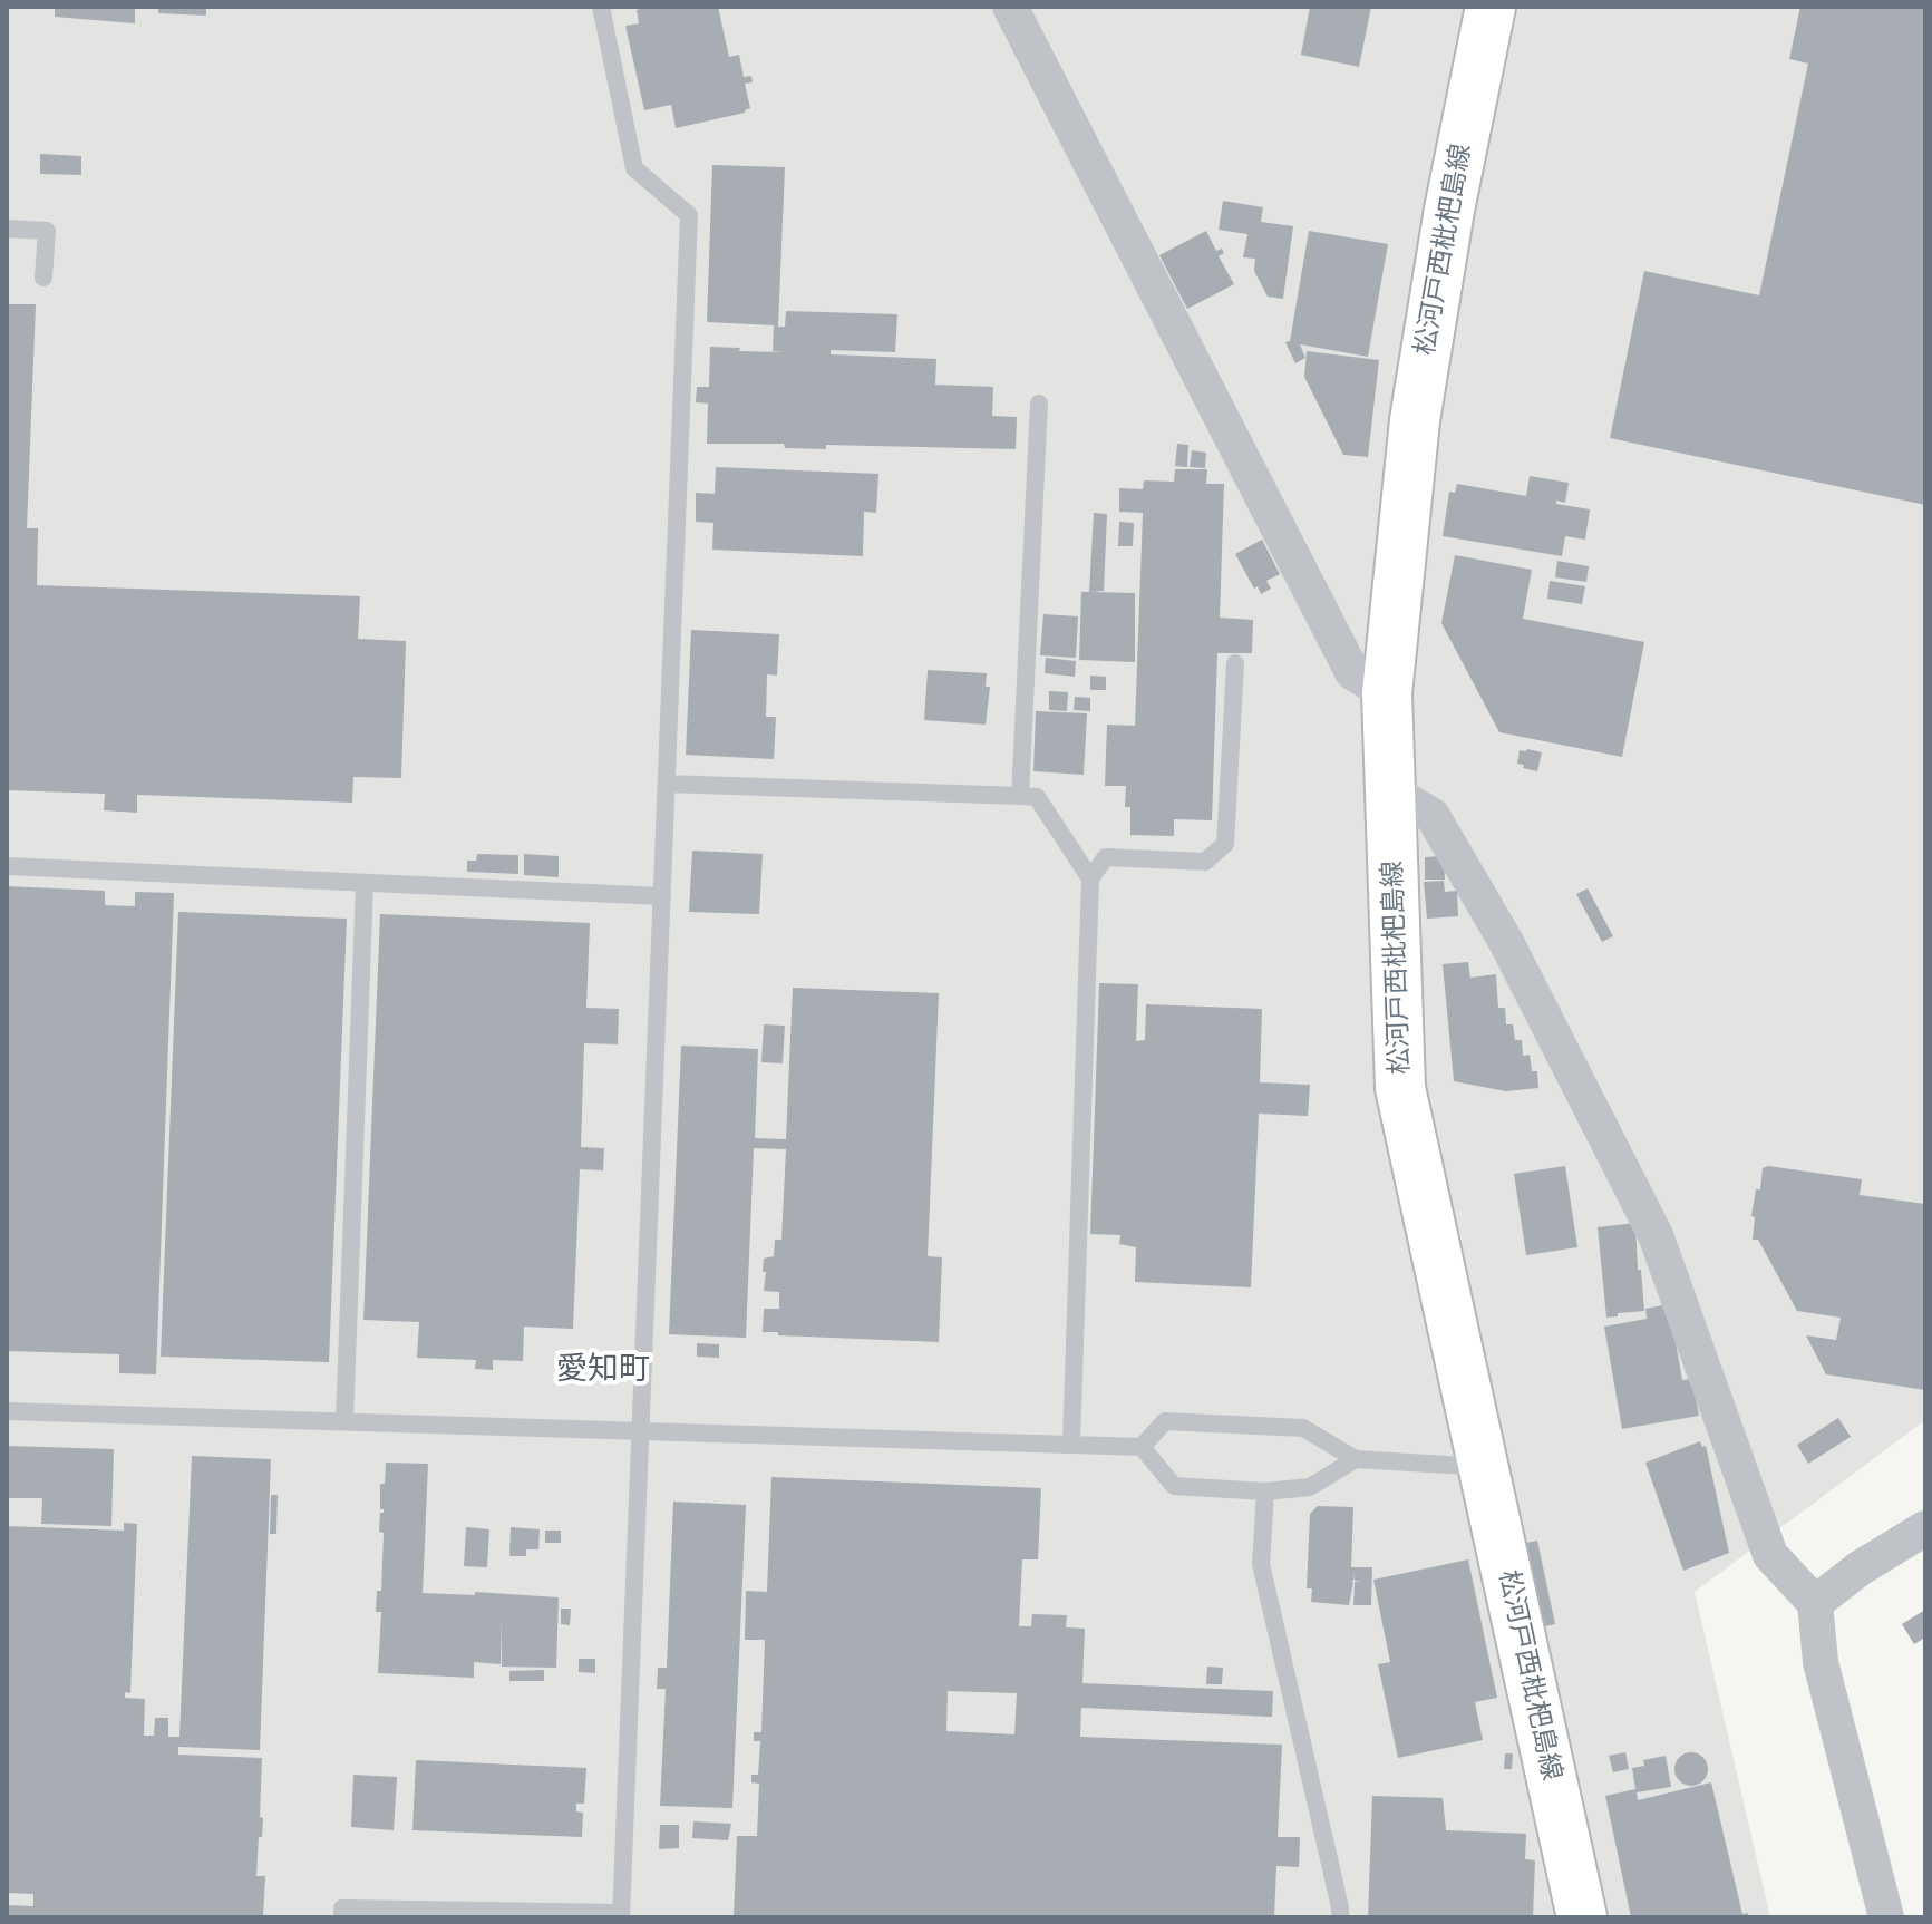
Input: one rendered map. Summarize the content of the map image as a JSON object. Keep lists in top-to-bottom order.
{
  "streets": {
    "main road": ["松河戸西枇杷島線"]
  },
  "districts": ["愛知町"]
}
